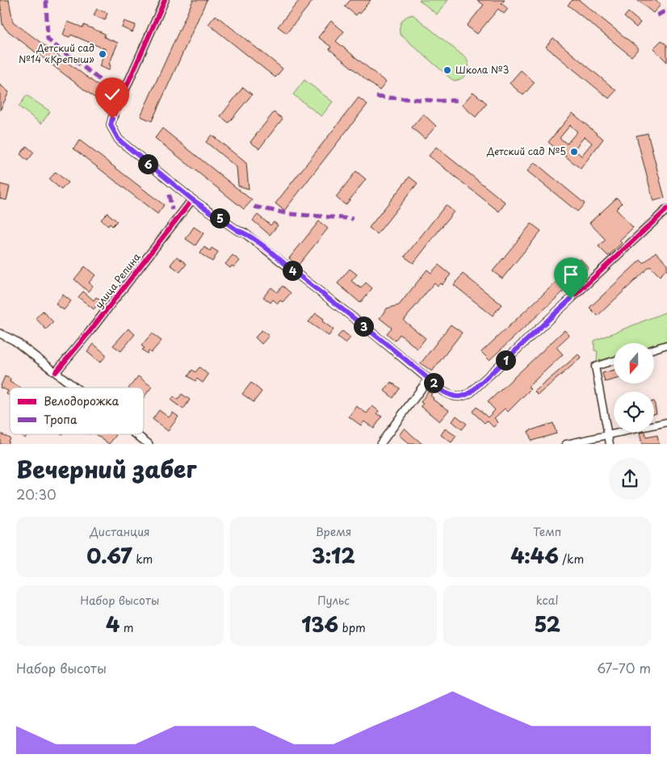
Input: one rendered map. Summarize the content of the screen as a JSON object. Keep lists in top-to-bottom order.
{
  "streets": {
    "street": ["улица Репина"]
  },
  "places": ["Детский сад №14 «Крепыш»", "Школа №3", "Детский сад №5"],
  "legend": ["Велодорожка", "Тропа"],
  "north": "bottom",
  "page": {
    "pins": [
      "6",
      "5",
      "4",
      "3",
      "1",
      "2"
    ],
    "heading": ["Вечерний забег", "20:30"],
    "stats": [
      ["Дистанция", "0.67 km"],
      ["Время", "3:12"],
      ["Темп", "4:46 /km"],
      ["Набор высоты", "4 m"],
      ["Пульс", "136 bpm"],
      ["kcal", "52"]
    ],
    "chart": ["Набор высоты", "67–70 m"]
  }
}
